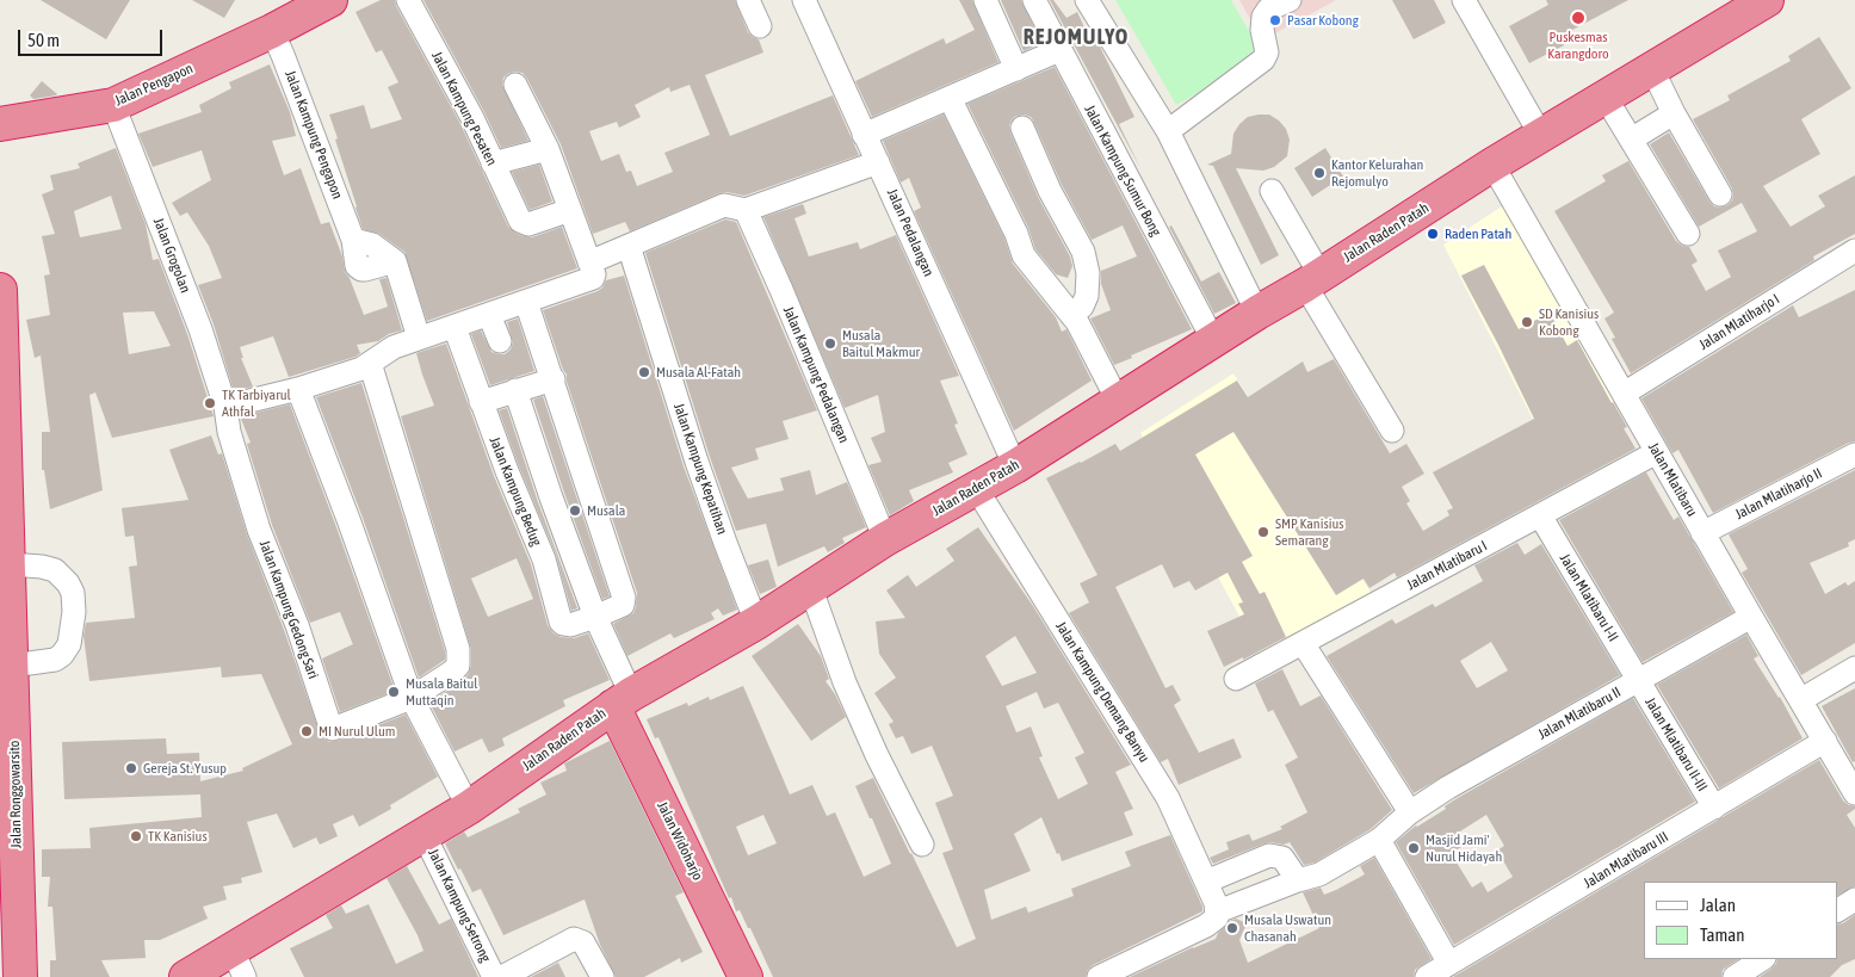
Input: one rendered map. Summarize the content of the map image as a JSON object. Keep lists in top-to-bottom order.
{
  "streets": {
    "highway": [
      "Jalan Pengapon",
      "Jalan Raden Patah",
      "Jalan Ronggowarsito",
      "Jalan Widoharjo"
    ],
    "street": [
      "Jalan Kampung Pesaten",
      "Jalan Kampung Pengapon",
      "Jalan Kampung Sumur Bong",
      "Jalan Pedalangan",
      "Jalan Grogolan",
      "Jalan Mlatiharjo I",
      "Jalan Kampung Pedalangan",
      "Jalan Kampung Kepatihan",
      "Jalan Mlatibaru",
      "Jalan Kampung Bedug",
      "Jalan Mlatiharjo II",
      "Jalan Mlatibaru I",
      "Jalan Mlatibaru I-II",
      "Jalan Kampung Gedong Sari",
      "Jalan Kampung Demang Banyu",
      "Jalan Mlatibaru II",
      "Jalan Mlatibaru II-III",
      "Jalan Mlatibaru III",
      "Jalan Kampung Setrong"
    ]
  },
  "crossings": [
    ["Jalan Pengapon", "Jalan Kampung Pengapon"],
    ["Jalan Pengapon", "Jalan Grogolan"],
    ["Jalan Kampung Sumur Bong", "Jalan Raden Patah"],
    ["Jalan Pedalangan", "Jalan Raden Patah"],
    ["Jalan Raden Patah", "Jalan Kampung Pedalangan"],
    ["Jalan Raden Patah", "Jalan Kampung Kepatihan"],
    ["Jalan Raden Patah", "Jalan Mlatibaru"],
    ["Jalan Raden Patah", "Jalan Kampung Bedug"],
    ["Jalan Raden Patah", "Jalan Kampung Demang Banyu"],
    ["Jalan Raden Patah", "Jalan Widoharjo"],
    ["Jalan Raden Patah", "Jalan Kampung Setrong"],
    ["Jalan Grogolan", "Jalan Kampung Gedong Sari"],
    ["Jalan Mlatiharjo I", "Jalan Mlatibaru"],
    ["Jalan Mlatibaru", "Jalan Mlatiharjo II"],
    ["Jalan Mlatibaru", "Jalan Mlatibaru I"],
    ["Jalan Mlatibaru", "Jalan Mlatibaru II"],
    ["Jalan Mlatibaru", "Jalan Mlatibaru III"],
    ["Jalan Kampung Bedug", "Jalan Widoharjo"],
    ["Jalan Mlatibaru I", "Jalan Mlatibaru I-II"],
    ["Jalan Mlatibaru I-II", "Jalan Mlatibaru II"],
    ["Jalan Mlatibaru I-II", "Jalan Mlatibaru II-III"],
    ["Jalan Kampung Demang Banyu", "Jalan Mlatibaru II"],
    ["Jalan Mlatibaru II", "Jalan Mlatibaru II-III"],
    ["Jalan Mlatibaru II-III", "Jalan Mlatibaru III"]
  ],
  "districts": ["REJOMULYO"],
  "places": [
    "Puskesmas Karangdoro",
    "Pasar Kobong",
    "Kantor Kelurahan Rejomulyo",
    "Raden Patah",
    "SD Kanisius Kobong",
    "Musala Baitul Makmur",
    "Musala Al-Fatah",
    "TK Tarbiyarul Athfal",
    "Musala",
    "SMP Kanisius Semarang",
    "Musala Baitul Muttaqin",
    "MI Nurul Ulum",
    "Gereja St. Yusup",
    "TK Kanisius",
    "Masjid Jami' Nurul Hidayah",
    "Musala Uswatun Chasanah"
  ],
  "legend": ["Jalan", "Taman"],
  "scale_bar": "50 m"
}
